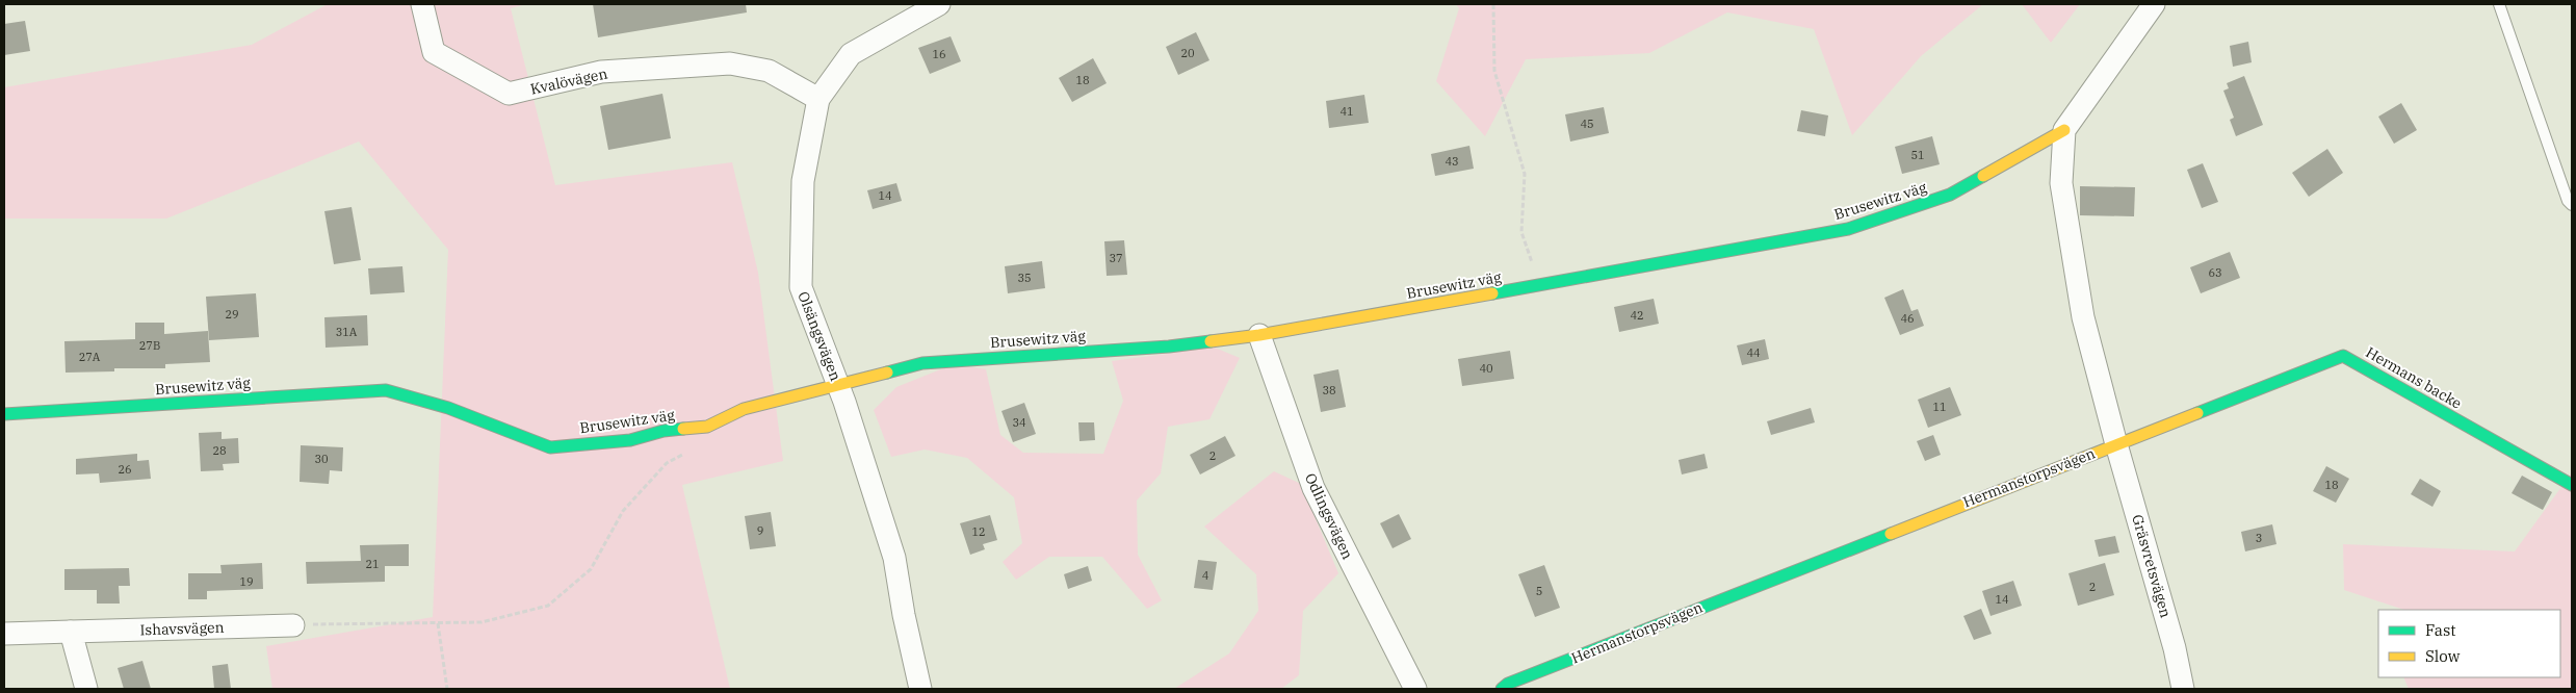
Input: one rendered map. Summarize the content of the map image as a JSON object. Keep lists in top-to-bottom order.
{
  "streets": {
    "street": [
      "Kvalövägen",
      "Brusewitz väg",
      "Olsängsvägen",
      "Hermans backe",
      "Hermanstorpsvägen",
      "Odlingsvägen",
      "Gräsvretsvägen",
      "Ishavsvägen"
    ]
  },
  "crossings": [
    ["Kvalövägen", "Olsängsvägen"],
    ["Brusewitz väg", "Olsängsvägen"],
    ["Brusewitz väg", "Odlingsvägen"],
    ["Hermans backe", "Hermanstorpsvägen"],
    ["Hermans backe", "Gräsvretsvägen"],
    ["Hermanstorpsvägen", "Gräsvretsvägen"]
  ],
  "house_numbers": [
    "20",
    "16",
    "18",
    "41",
    "45",
    "51",
    "43",
    "14",
    "37",
    "63",
    "35",
    "29",
    "42",
    "46",
    "31A",
    "27B",
    "44",
    "27A",
    "40",
    "38",
    "11",
    "34",
    "28",
    "2",
    "30",
    "26",
    "18",
    "9",
    "12",
    "3",
    "21",
    "4",
    "19",
    "2",
    "5",
    "14"
  ],
  "legend": ["Fast", "Slow"]
}
